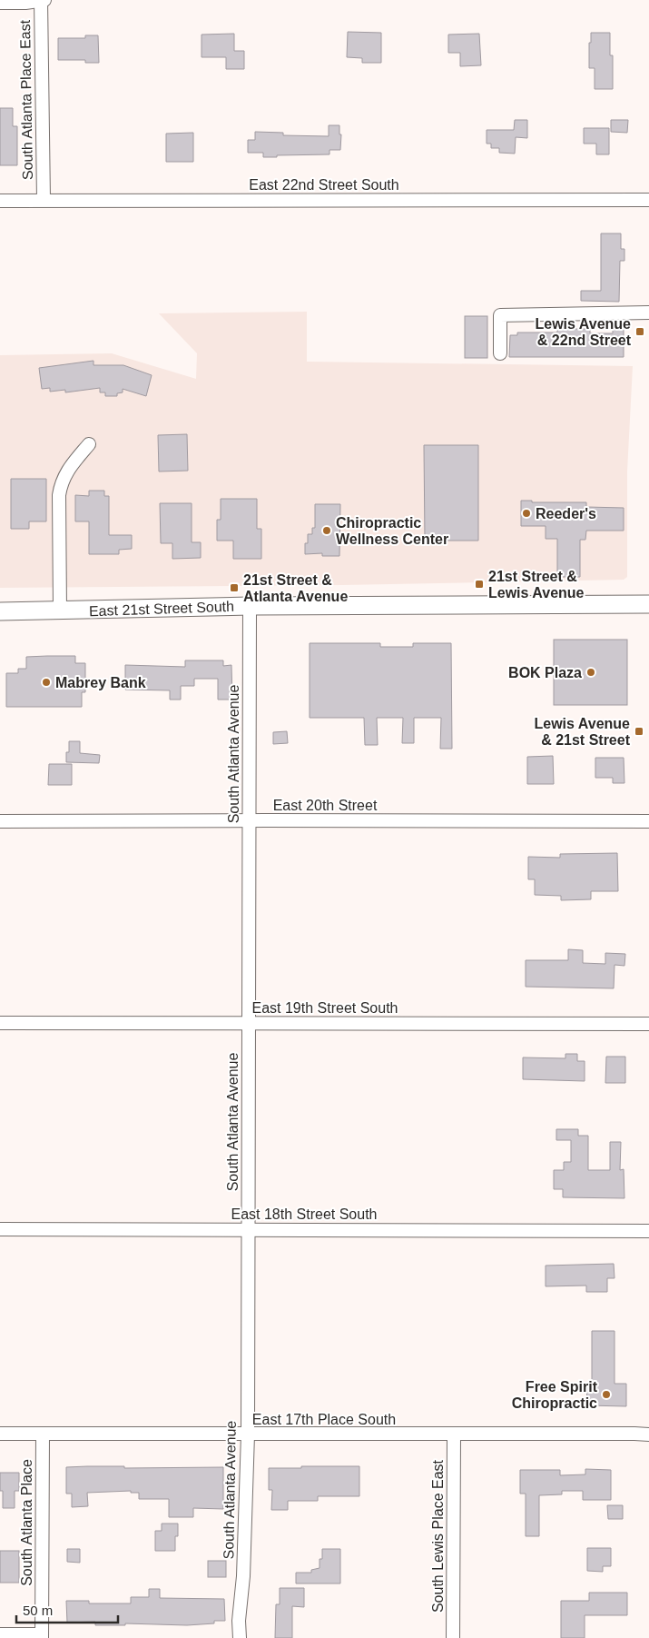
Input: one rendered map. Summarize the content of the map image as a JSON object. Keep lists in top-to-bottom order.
{
  "streets": {
    "main road": ["East 21st Street South"],
    "street": [
      "South Atlanta Place East",
      "East 22nd Street South",
      "South Atlanta Avenue",
      "East 20th Street",
      "East 19th Street South",
      "East 18th Street South",
      "East 17th Place South",
      "South Atlanta Place",
      "South Lewis Place East"
    ]
  },
  "crossings": [
    ["South Atlanta Place East", "East 22nd Street South"],
    ["East 21st Street South", "South Atlanta Avenue"],
    ["South Atlanta Avenue", "East 20th Street"],
    ["South Atlanta Avenue", "East 19th Street South"],
    ["South Atlanta Avenue", "East 18th Street South"],
    ["South Atlanta Avenue", "East 17th Place South"],
    ["East 17th Place South", "South Atlanta Place"],
    ["East 17th Place South", "South Lewis Place East"]
  ],
  "places": {
    "transit": [
      "Lewis Avenue & 22nd Street",
      "21st Street & Lewis Avenue",
      "21st Street & Atlanta Avenue",
      "Lewis Avenue & 21st Street"
    ],
    "other": [
      "Reeder's",
      "Chiropractic Wellness Center",
      "BOK Plaza",
      "Mabrey Bank",
      "Free Spirit Chiropractic"
    ]
  },
  "scale_bar": "50 m"
}
